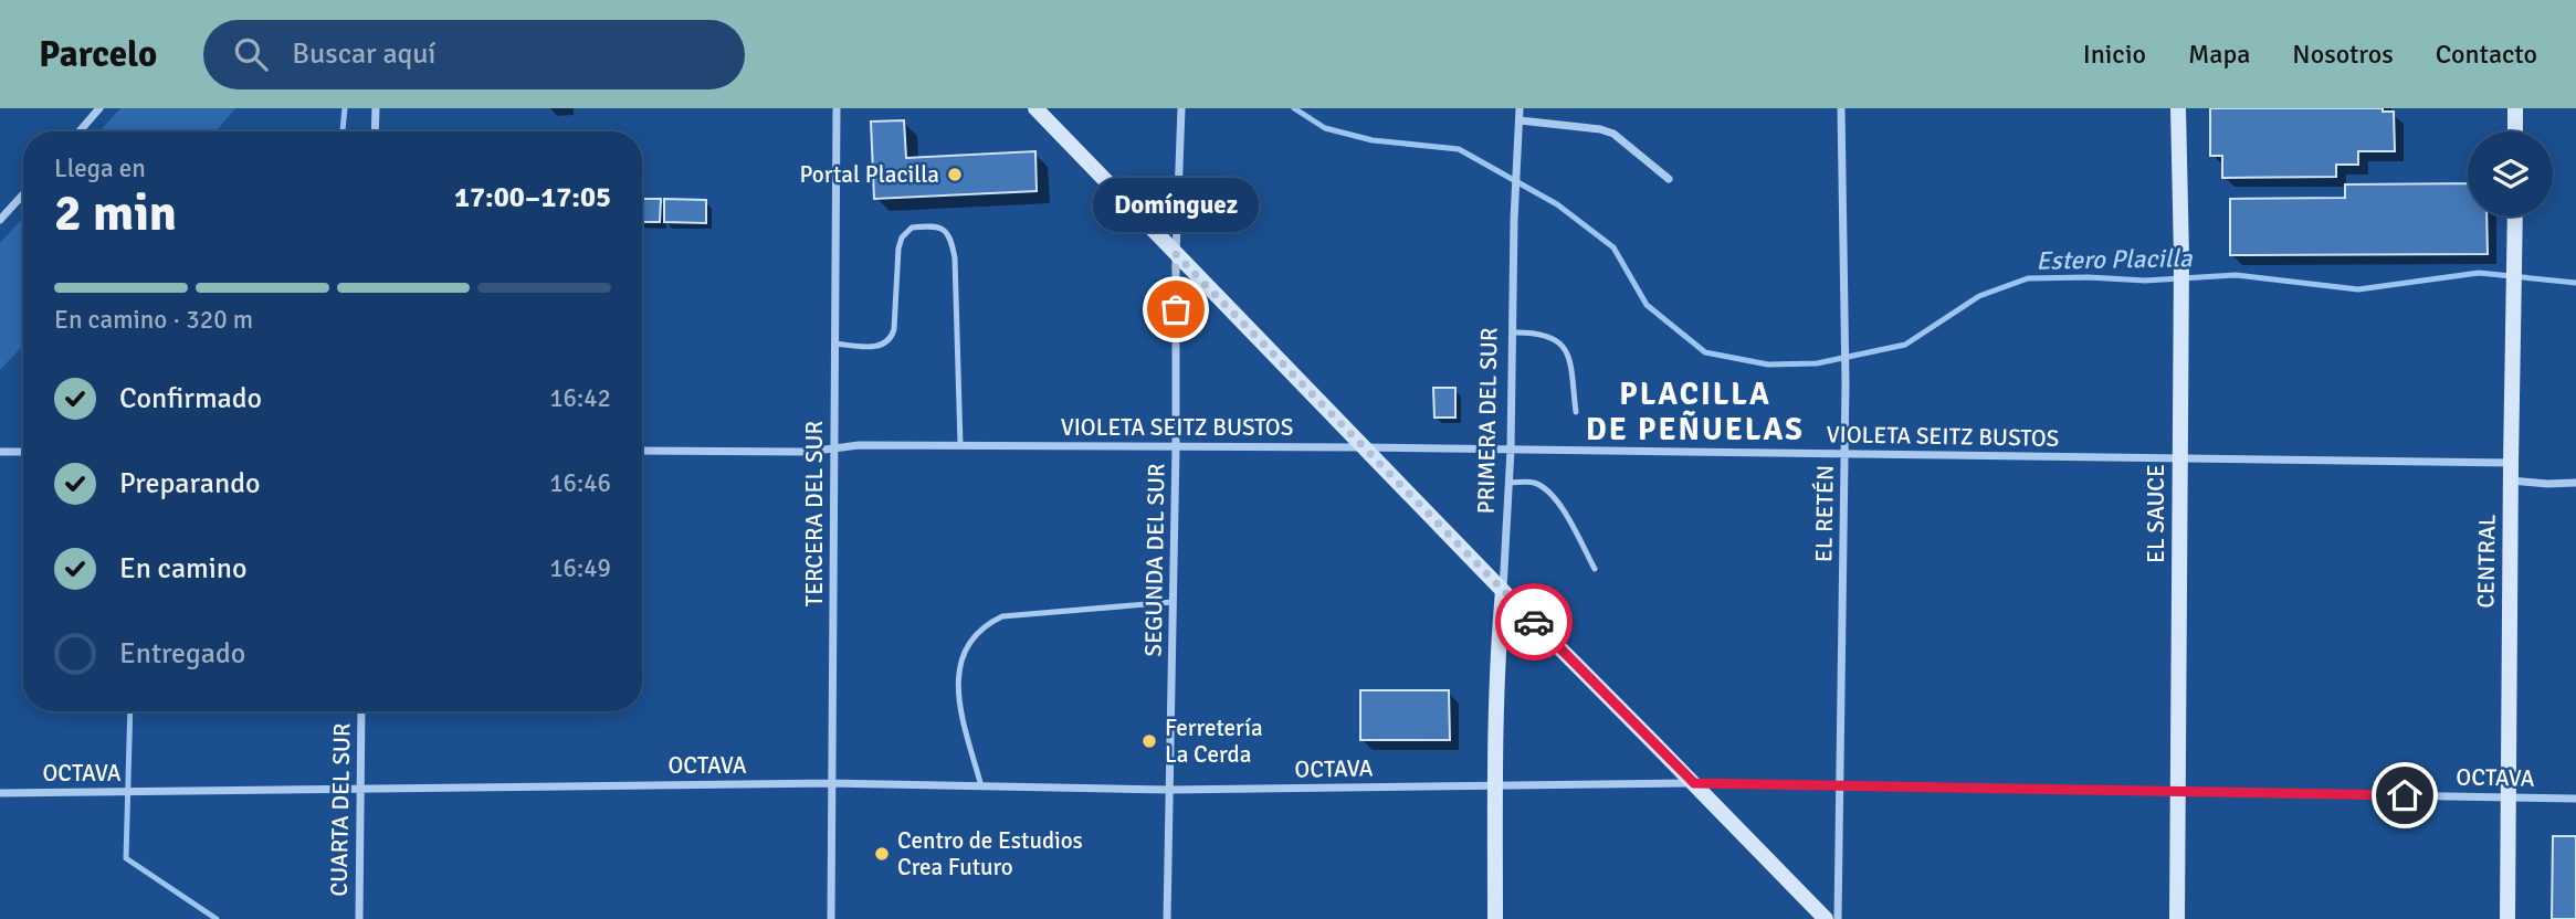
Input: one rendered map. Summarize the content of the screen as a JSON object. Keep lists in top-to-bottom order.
{
  "streets": {
    "street": [
      "PRIMERA DEL SUR",
      "VIOLETA SEITZ BUSTOS",
      "TERCERA DEL SUR",
      "EL RETÉN",
      "EL SAUCE",
      "SEGUNDA DEL SUR",
      "CENTRAL",
      "OCTAVA",
      "CUARTA DEL SUR"
    ]
  },
  "crossings": [
    ["PRIMERA DEL SUR", "VIOLETA SEITZ BUSTOS"],
    ["PRIMERA DEL SUR", "OCTAVA"],
    ["VIOLETA SEITZ BUSTOS", "TERCERA DEL SUR"],
    ["VIOLETA SEITZ BUSTOS", "EL RETÉN"],
    ["VIOLETA SEITZ BUSTOS", "EL SAUCE"],
    ["VIOLETA SEITZ BUSTOS", "SEGUNDA DEL SUR"],
    ["VIOLETA SEITZ BUSTOS", "CENTRAL"],
    ["TERCERA DEL SUR", "OCTAVA"],
    ["EL RETÉN", "OCTAVA"],
    ["EL SAUCE", "OCTAVA"],
    ["SEGUNDA DEL SUR", "OCTAVA"],
    ["CENTRAL", "OCTAVA"],
    ["OCTAVA", "CUARTA DEL SUR"]
  ],
  "districts": ["PLACILLA DE PEÑUELAS"],
  "water": ["Estero Placilla"],
  "places": [
    "Portal Placilla",
    "Domínguez",
    "Ferretería La Cerda",
    "Centro de Estudios Crea Futuro"
  ],
  "page": {
    "header": "Parcelo",
    "search": "Buscar aquí",
    "nav": [
      "Inicio",
      "Mapa",
      "Nosotros",
      "Contacto"
    ],
    "heading": ["2 min", "Llega en", "17:00–17:05"],
    "bubble": "Domínguez",
    "bar": "En camino · 320 m",
    "list": [
      ["Confirmado", "16:42"],
      ["Preparando", "16:46"],
      ["En camino", "16:49"],
      "Entregado"
    ]
  }
}
